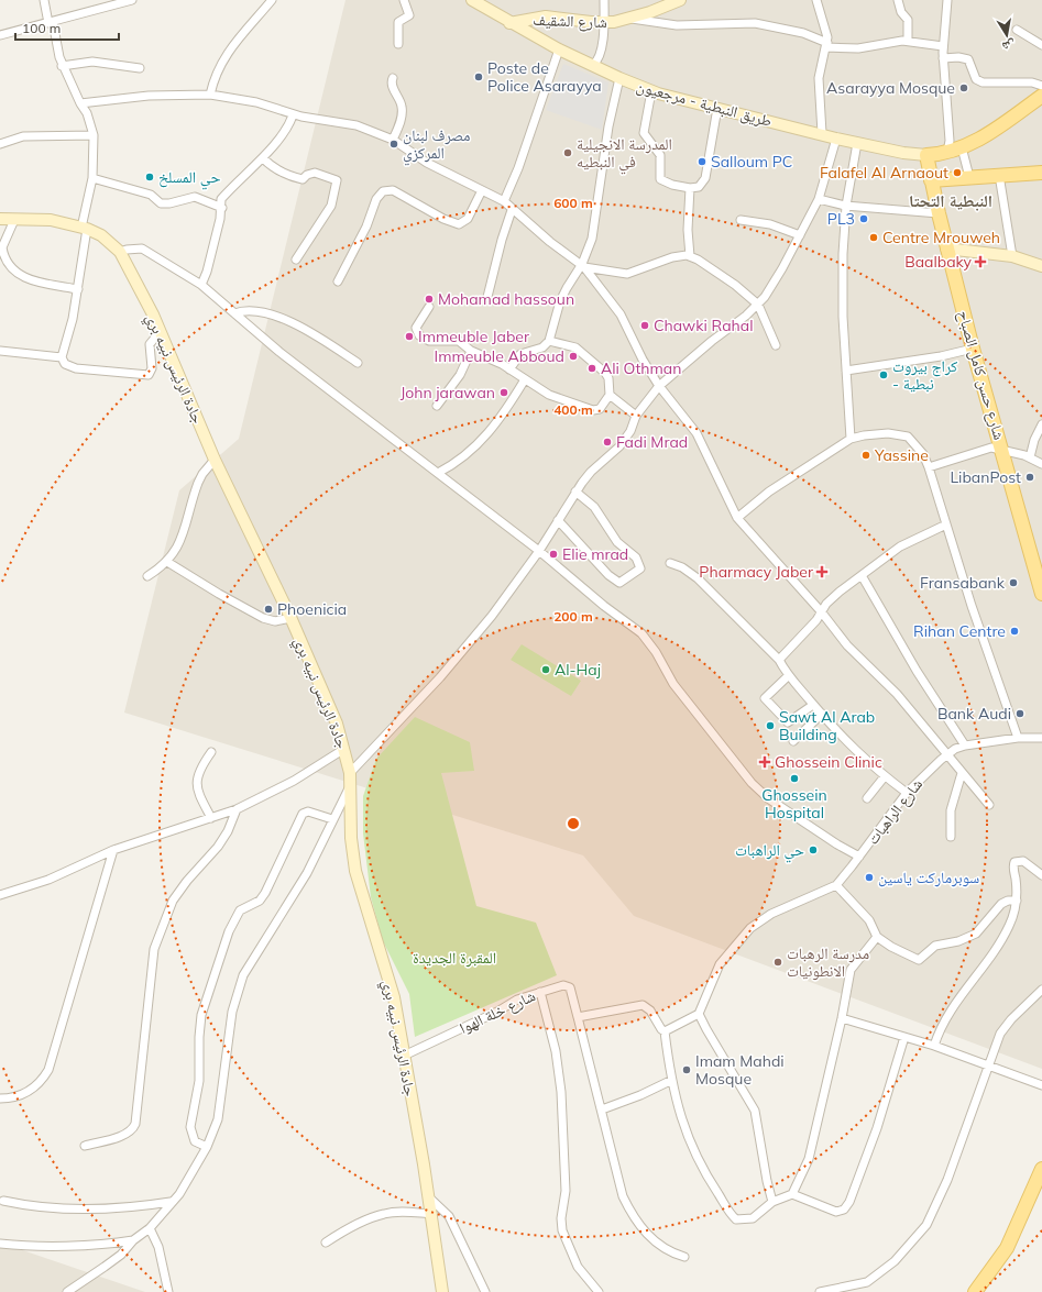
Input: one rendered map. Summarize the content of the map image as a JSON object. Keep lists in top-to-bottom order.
{
  "streets": {
    "main road": [
      "شارع الشقيف",
      "طريق النبطية - مرجعيون",
      "جادة الرئيس نبيه بري",
      "شارع حسن كامل الصباح"
    ],
    "street": ["شارع الراهبات", "شارع خلة الهوا"]
  },
  "crossings": [
    ["شارع الشقيف", "طريق النبطية - مرجعيون"],
    ["طريق النبطية - مرجعيون", "شارع حسن كامل الصباح"],
    ["جادة الرئيس نبيه بري", "شارع خلة الهوا"]
  ],
  "districts": ["النبطية التحتا"],
  "parks": ["المقبرة الجديدة"],
  "places": {
    "other": [
      "Poste de Police Asarayya",
      "Asarayya Mosque",
      "مصرف لبنان المركزي",
      "المدرسة الانجيلية في النبطيه",
      "Salloum PC",
      "Falafel Al Arnaout",
      "حي المسلخ",
      "PL3",
      "Centre Mrouweh",
      "Mohamad hassoun",
      "Chawki Rahal",
      "Immeuble Jaber",
      "Immeuble Abboud",
      "Ali Othman",
      "كراج بيروت - نبطية",
      "John jarawan",
      "Fadi Mrad",
      "Yassine",
      "LibanPost",
      "Elie mrad",
      "Fransabank",
      "Phoenicia",
      "Rihan Centre",
      "Al-Haj",
      "Bank Audi",
      "Sawt Al Arab Building",
      "Ghossein Hospital",
      "حي الراهبات",
      "سوبرماركت ياسين",
      "مدرسة الرهبات الانطونيات",
      "Imam Mahdi Mosque"
    ],
    "health": ["Baalbaky", "Pharmacy Jaber", "Ghossein Clinic"]
  },
  "scale_bar": "100 m",
  "north": "bottom",
  "rings": ["600 m", "400 m", "200 m"]
}
